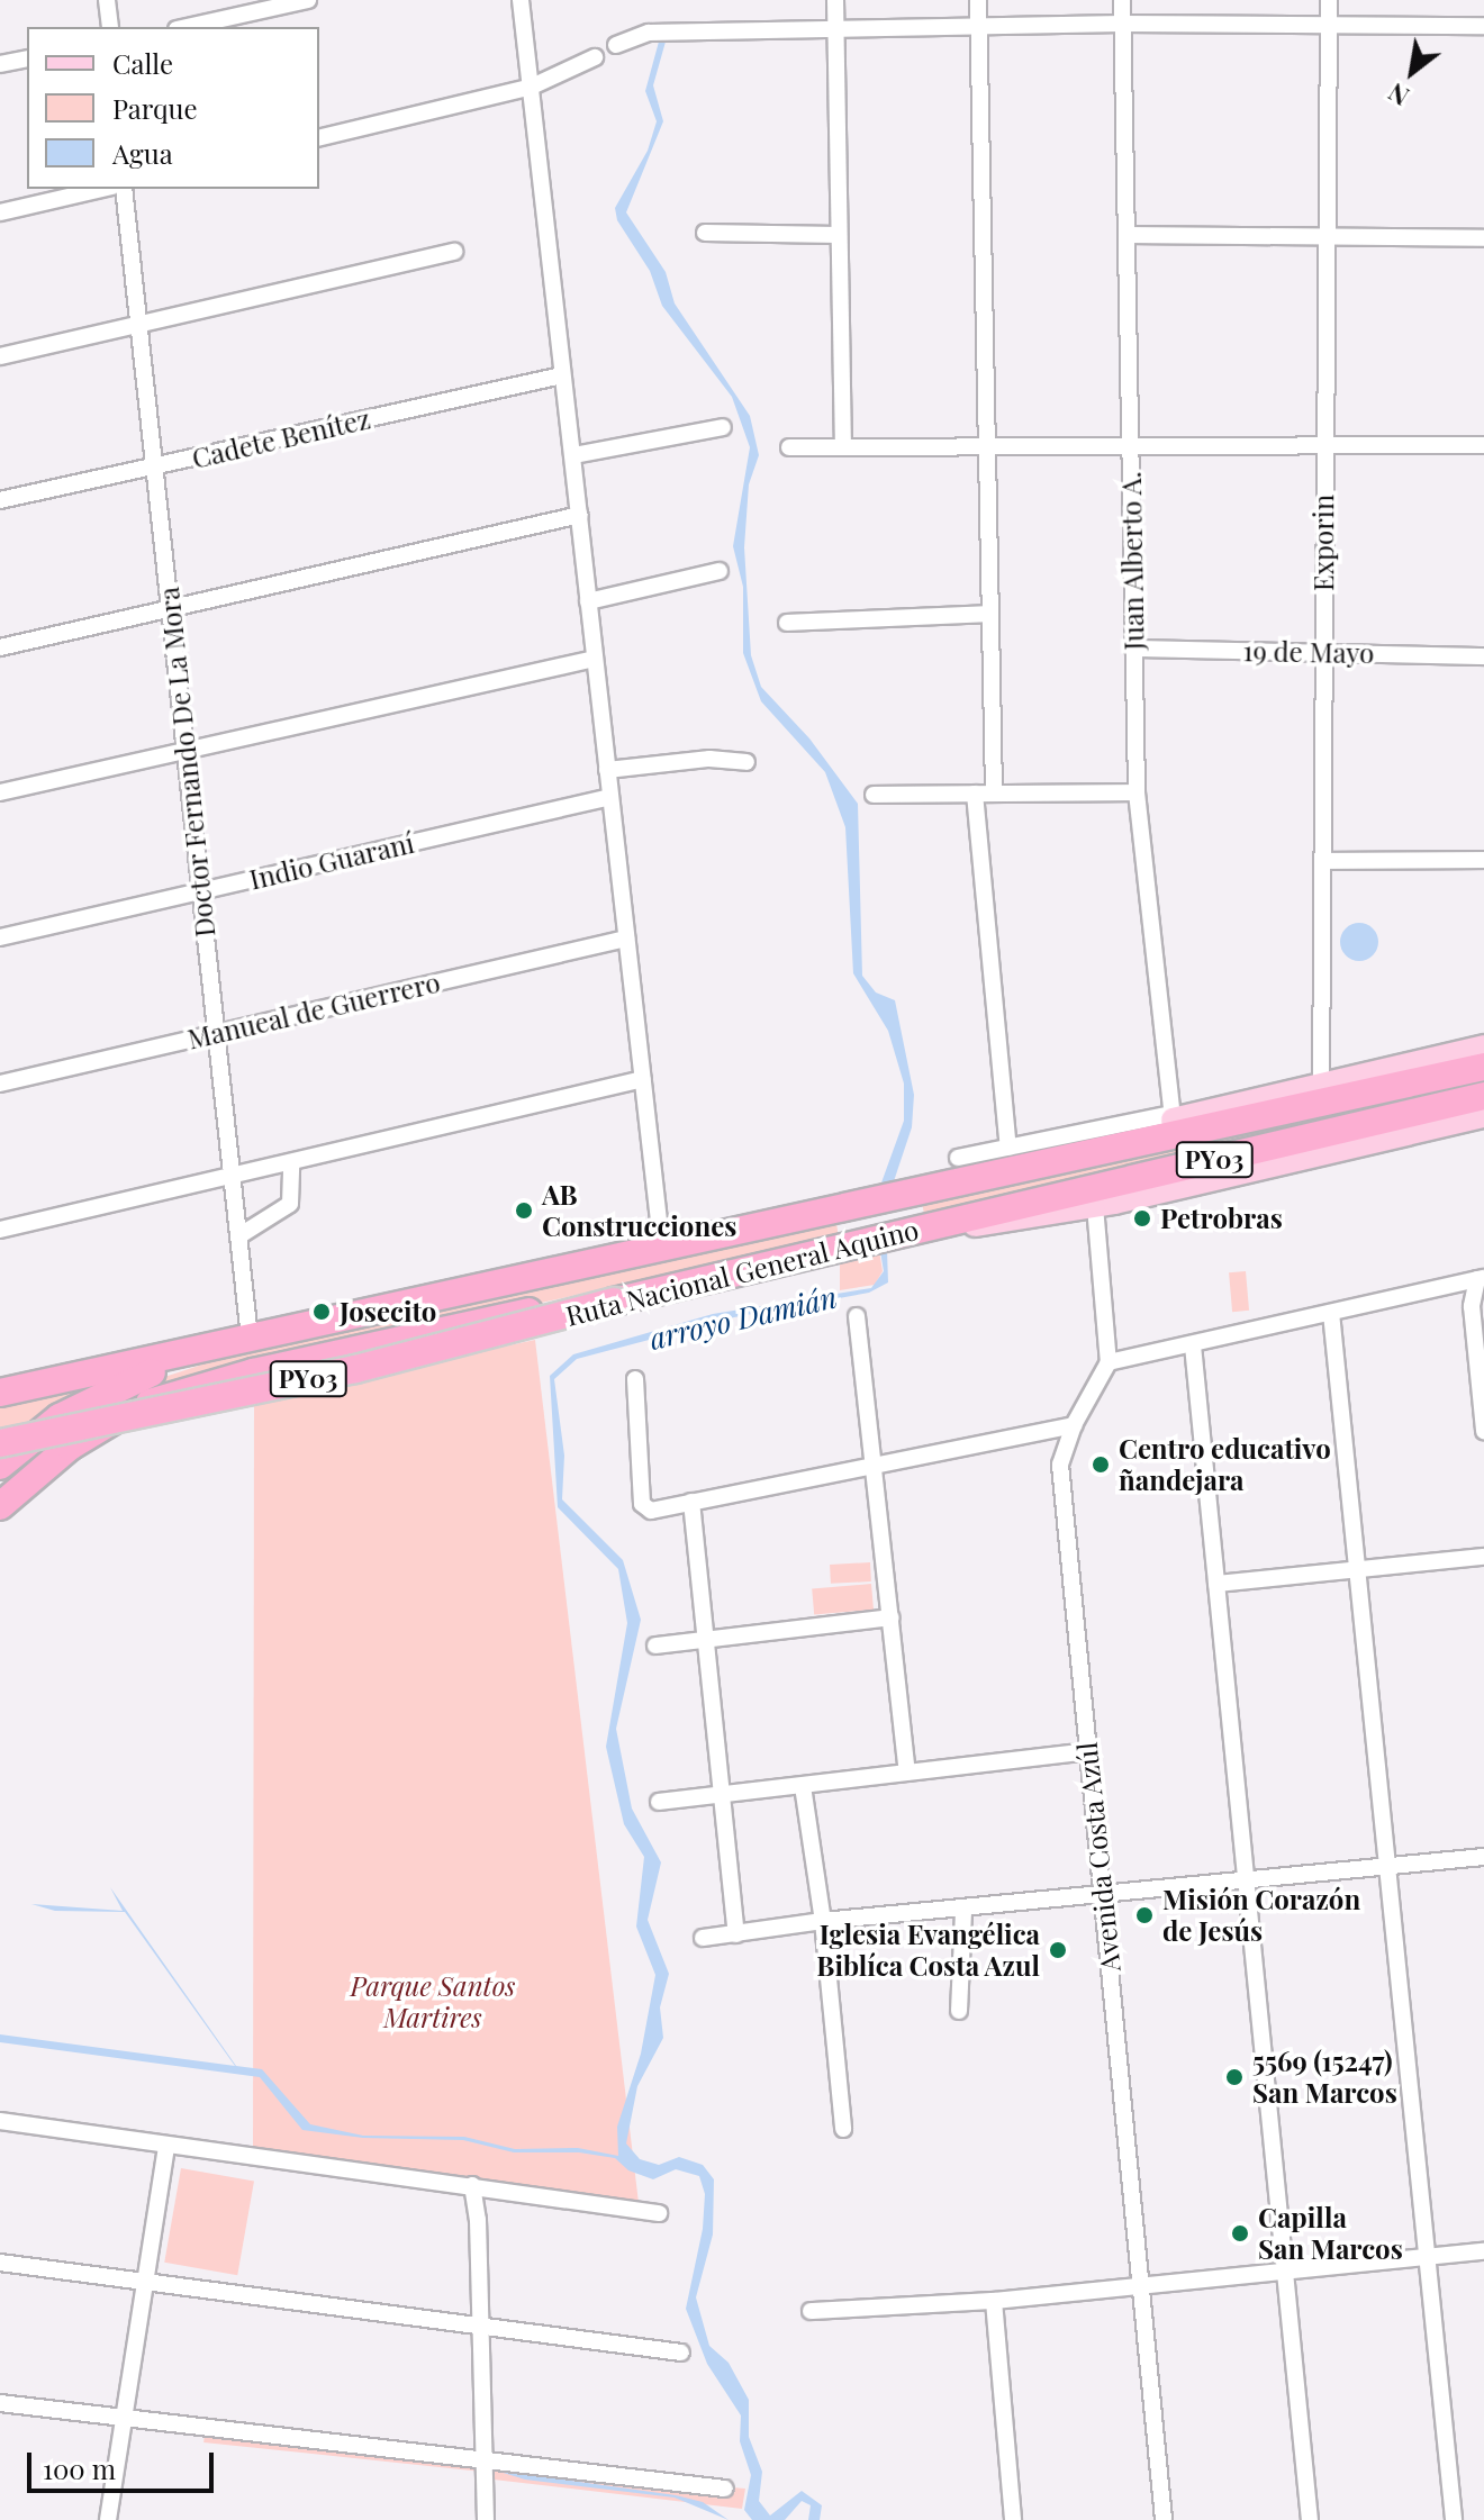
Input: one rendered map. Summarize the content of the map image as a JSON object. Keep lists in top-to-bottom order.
{
  "streets": {
    "highway": ["PY03", "Ruta Nacional General Aquino"],
    "street": [
      "Cadete Benítez",
      "Exporin",
      "Juan Alberto A.",
      "19 de Mayo",
      "Doctor Fernando De La Mora",
      "Indio Guaraní",
      "Manueal de Guerrero",
      "Avenida Costa Azúl"
    ]
  },
  "crossings": [
    ["Cadete Benítez", "Doctor Fernando De La Mora"],
    ["Exporin", "19 de Mayo"],
    ["Exporin", "PY03"],
    ["Juan Alberto A.", "19 de Mayo"],
    ["Juan Alberto A.", "PY03"],
    ["Doctor Fernando De La Mora", "Indio Guaraní"],
    ["Doctor Fernando De La Mora", "Manueal de Guerrero"],
    ["Doctor Fernando De La Mora", "PY03"],
    ["Doctor Fernando De La Mora", "Ruta Nacional General Aquino"],
    ["PY03", "Ruta Nacional General Aquino"]
  ],
  "water": ["arroyo Damián"],
  "parks": ["Parque Santos Martires"],
  "places": [
    "AB Construcciones",
    "Petrobras",
    "Josecito",
    "Centro educativo ñandejara",
    "Misión Corazón de Jesús",
    "Iglesia Evangélica Biblíca Costa Azul",
    "5569 (15247) San Marcos",
    "Capilla San Marcos"
  ],
  "legend": ["Calle", "Parque", "Agua"],
  "scale_bar": "100 m",
  "north": "bottom left"
}
